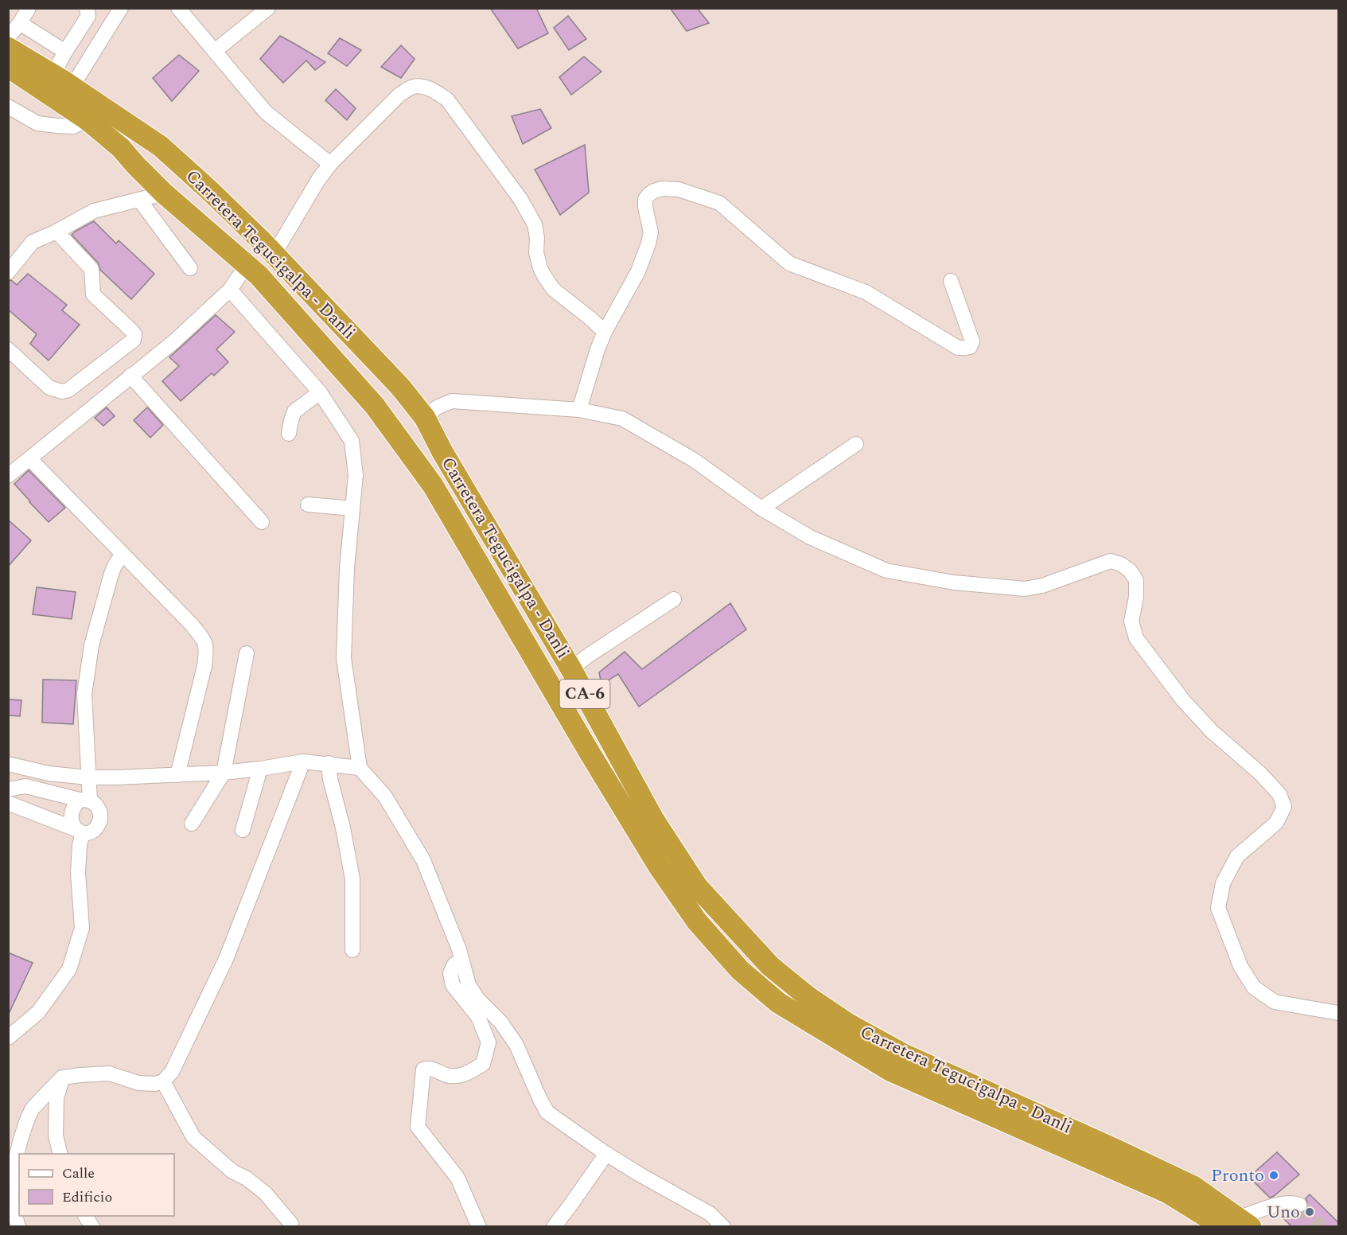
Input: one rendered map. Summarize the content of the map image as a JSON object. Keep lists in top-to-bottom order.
{
  "streets": {
    "highway": ["Carretera Tegucigalpa - Danli", "CA-6"]
  },
  "places": ["Pronto", "Uno"],
  "legend": ["Calle", "Edificio"]
}
